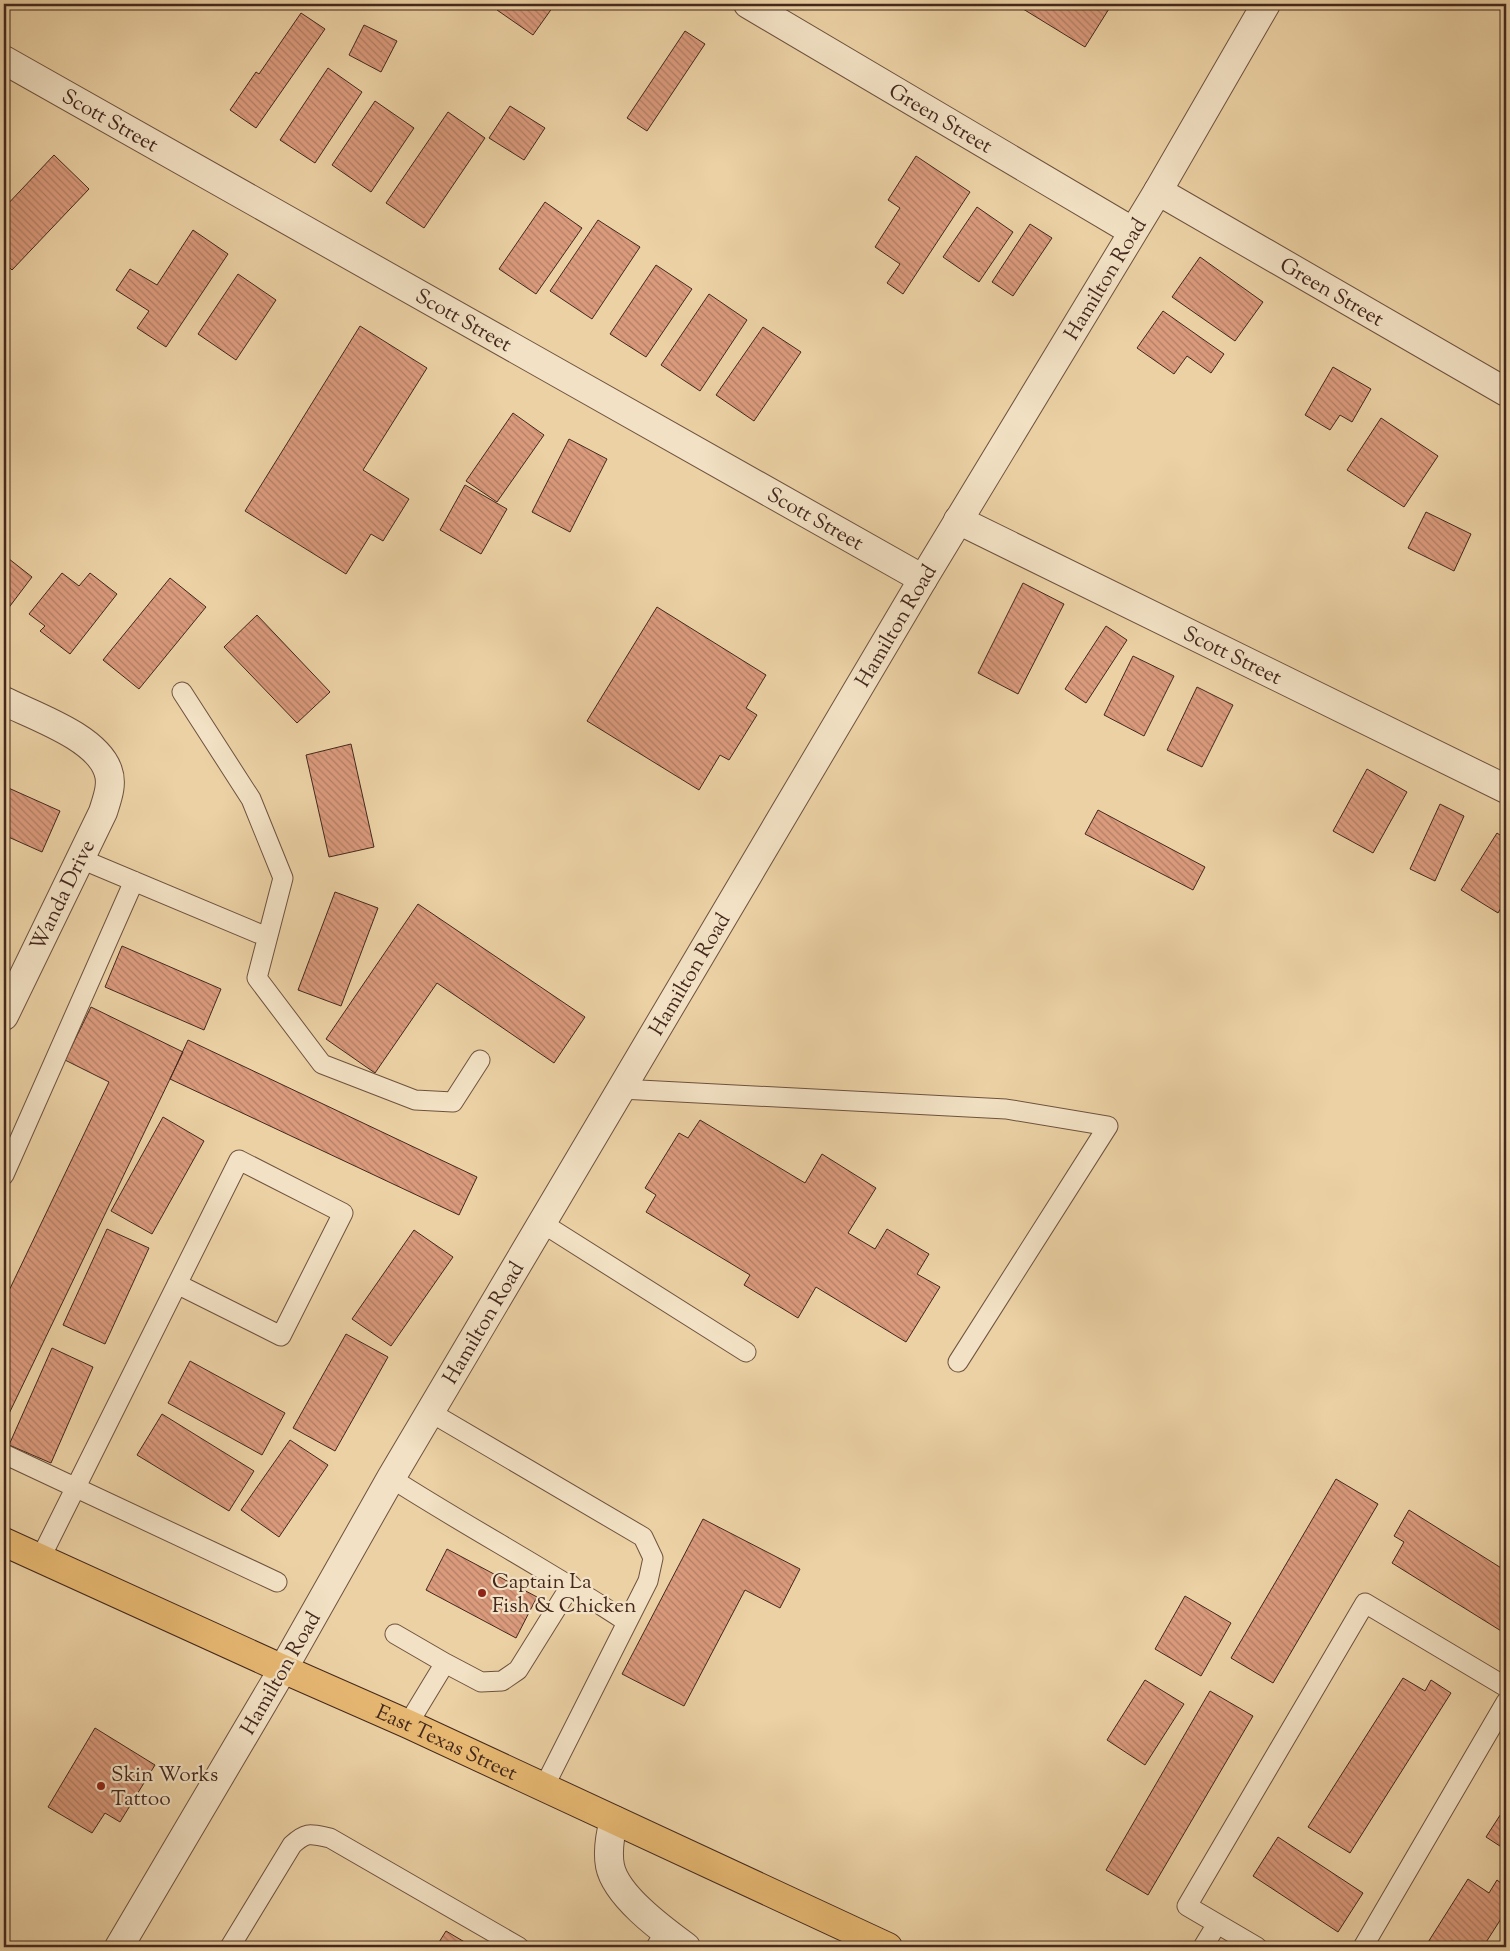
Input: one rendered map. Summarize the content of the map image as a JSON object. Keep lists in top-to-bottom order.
{
  "streets": {
    "main road": ["East Texas Street"],
    "street": [
      "Green Street",
      "Scott Street",
      "Hamilton Road",
      "Wanda Drive"
    ]
  },
  "crossings": [
    ["Green Street", "Hamilton Road"],
    ["Scott Street", "Hamilton Road"],
    ["Hamilton Road", "East Texas Street"]
  ],
  "places": ["Captain La Fish & Chicken", "Skin Works Tattoo"]
}
